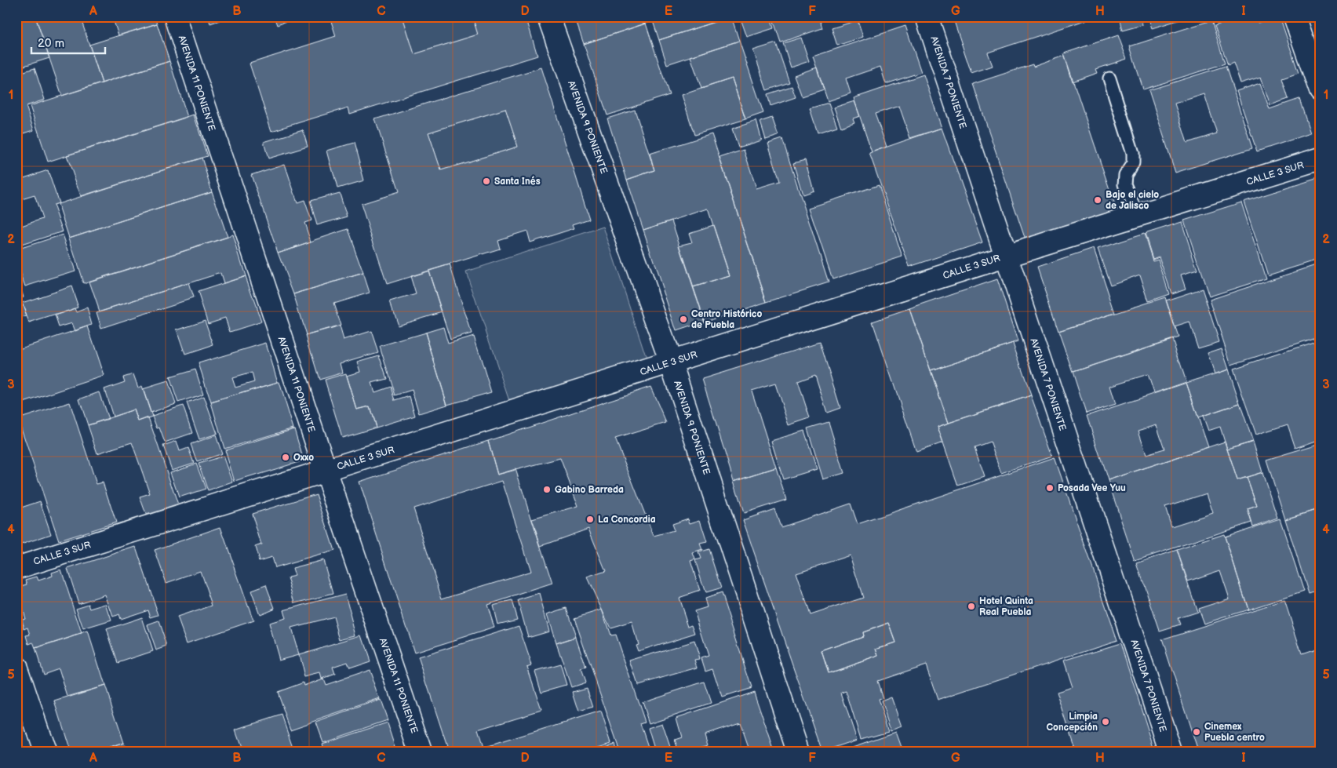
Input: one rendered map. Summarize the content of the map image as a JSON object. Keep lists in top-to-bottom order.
{
  "streets": {
    "street": [
      "AVENIDA 7 PONIENTE",
      "AVENIDA 11 PONIENTE",
      "AVENIDA 9 PONIENTE",
      "CALLE 3 SUR"
    ]
  },
  "crossings": [
    ["AVENIDA 7 PONIENTE", "CALLE 3 SUR"],
    ["AVENIDA 11 PONIENTE", "CALLE 3 SUR"],
    ["AVENIDA 9 PONIENTE", "CALLE 3 SUR"]
  ],
  "places": [
    "Santa Inés",
    "Bajo el cielo de Jalisco",
    "Centro Histórico de Puebla",
    "Oxxo",
    "Posada Vee Yuu",
    "Gabino Barreda",
    "La Concordia",
    "Hotel Quinta Real Puebla",
    "Limpia Concepción",
    "Cinemex Puebla centro"
  ],
  "scale_bar": "20 m",
  "grid": {
    "columns": [
      "A",
      "B",
      "C",
      "D",
      "E",
      "F",
      "G",
      "H",
      "I"
    ],
    "rows": [
      "1",
      "2",
      "3",
      "4",
      "5"
    ]
  }
}
